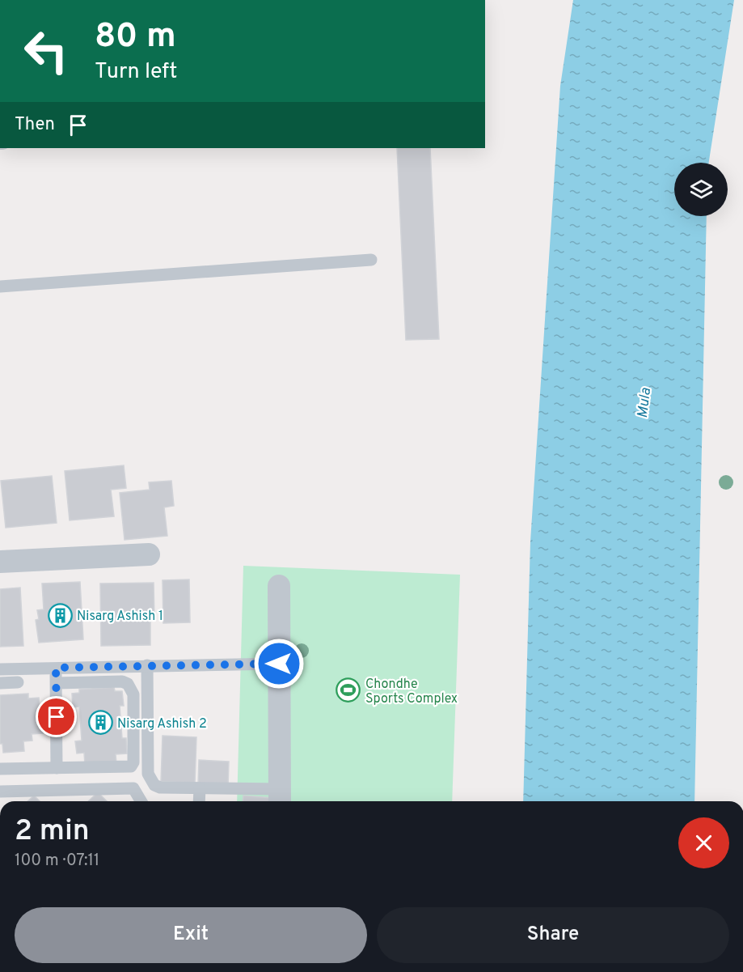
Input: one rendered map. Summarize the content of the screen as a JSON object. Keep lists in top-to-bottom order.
{
  "water": ["Mula"],
  "places": {
    "building": ["Nisarg Ashish 1", "Nisarg Ashish 2"],
    "sports": ["Chondhe Sports Complex"]
  },
  "page": {
    "turn": ["80 m", "Turn left"],
    "then": "Then",
    "heading": ["2 min", "100 m · 07:11"],
    "buttons": ["Exit", "Share"]
  }
}
